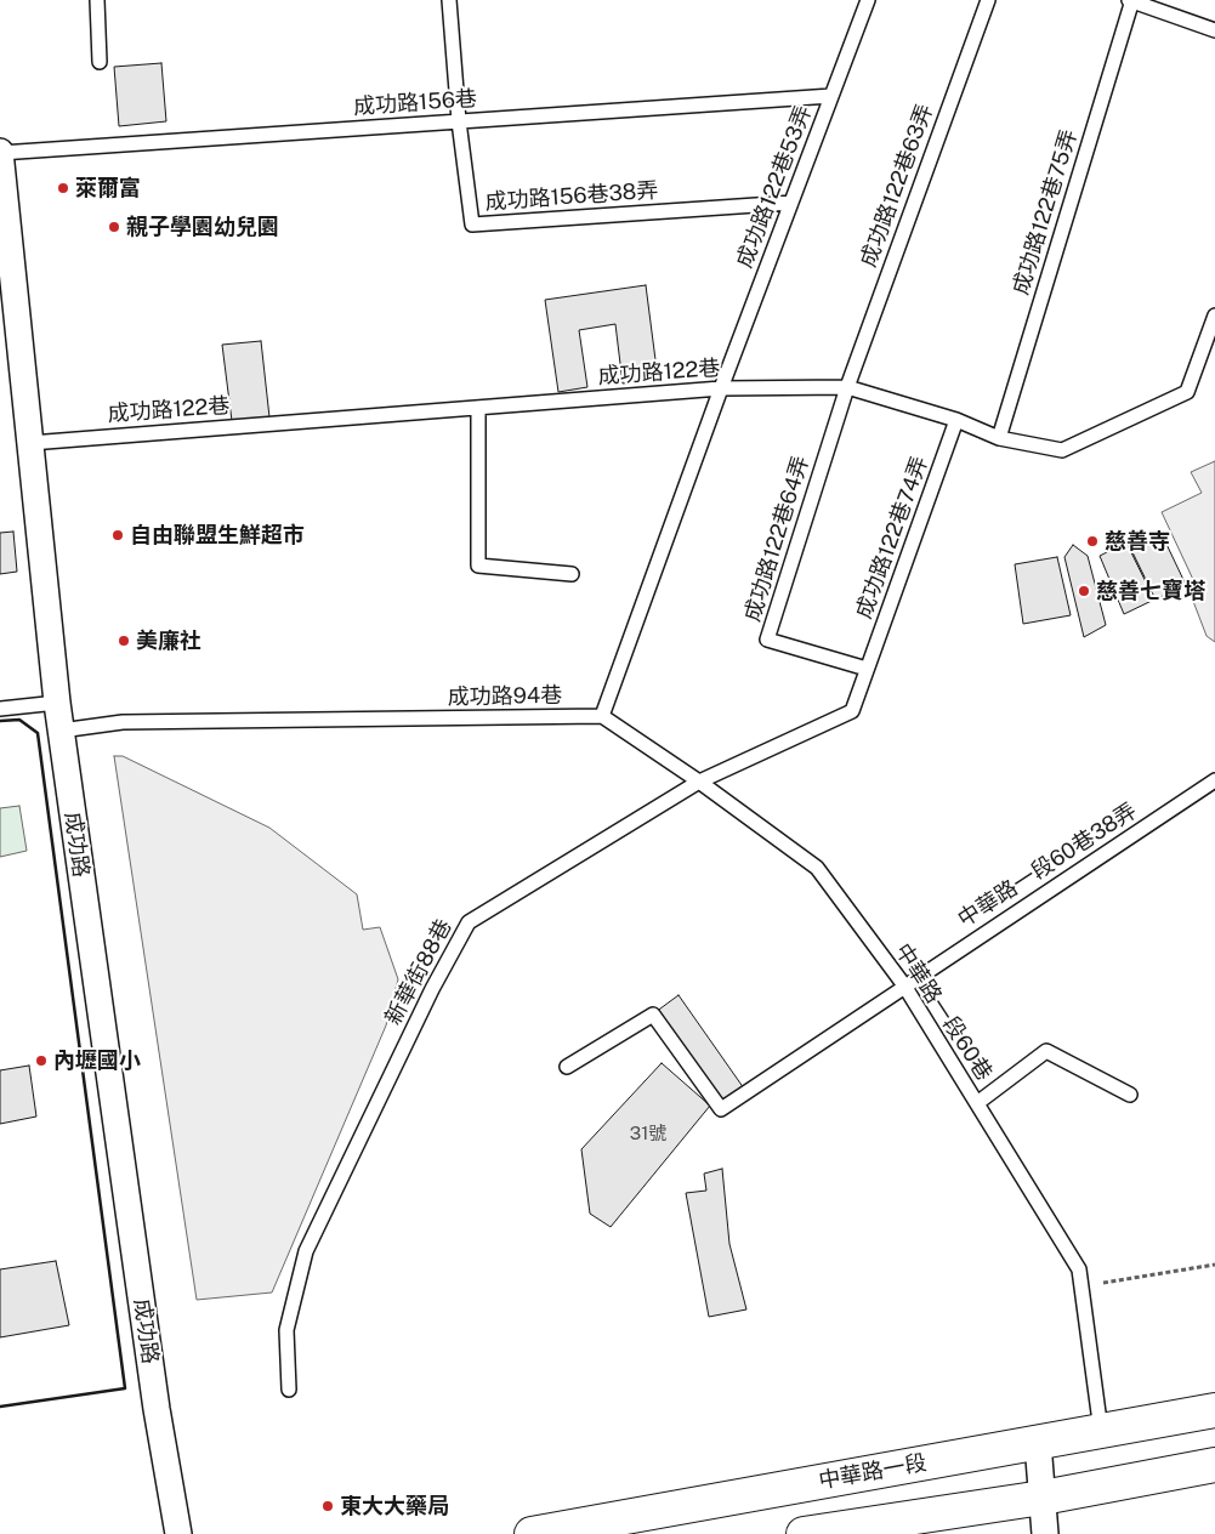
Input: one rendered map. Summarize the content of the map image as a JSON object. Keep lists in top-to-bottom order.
{
  "streets": {
    "main road": ["中華路一段"],
    "street": ["成功路"],
    "lane": [
      "成功路156巷",
      "成功路122巷63弄",
      "成功路122巷53弄",
      "成功路156巷38弄",
      "成功路122巷75弄",
      "成功路122巷",
      "成功路122巷74弄",
      "成功路122巷64弄",
      "成功路94巷",
      "中華路一段60巷38弄",
      "新華街88巷",
      "中華路一段60巷"
    ]
  },
  "crossings": [
    ["成功路156巷", "成功路122巷53弄"],
    ["成功路156巷", "成功路156巷38弄"],
    ["成功路156巷", "成功路"],
    ["成功路122巷63弄", "成功路122巷"],
    ["成功路122巷63弄", "成功路122巷64弄"],
    ["成功路122巷53弄", "成功路156巷38弄"],
    ["成功路122巷53弄", "成功路122巷"],
    ["成功路122巷75弄", "成功路122巷"],
    ["成功路122巷", "成功路122巷74弄"],
    ["成功路122巷", "成功路122巷64弄"],
    ["成功路122巷", "成功路"],
    ["成功路122巷74弄", "成功路122巷64弄"],
    ["成功路122巷74弄", "新華街88巷"],
    ["成功路122巷64弄", "新華街88巷"],
    ["成功路94巷", "成功路"],
    ["成功路94巷", "中華路一段60巷"],
    ["中華路一段60巷38弄", "中華路一段60巷"],
    ["新華街88巷", "中華路一段60巷"],
    ["中華路一段60巷", "中華路一段"]
  ],
  "places": [
    "萊爾富",
    "親子學園幼兒園",
    "自由聯盟生鮮超市",
    "慈善寺",
    "慈善七寶塔",
    "美廉社",
    "內壢國小",
    "東大大藥局"
  ],
  "house_numbers": ["31號"]
}
